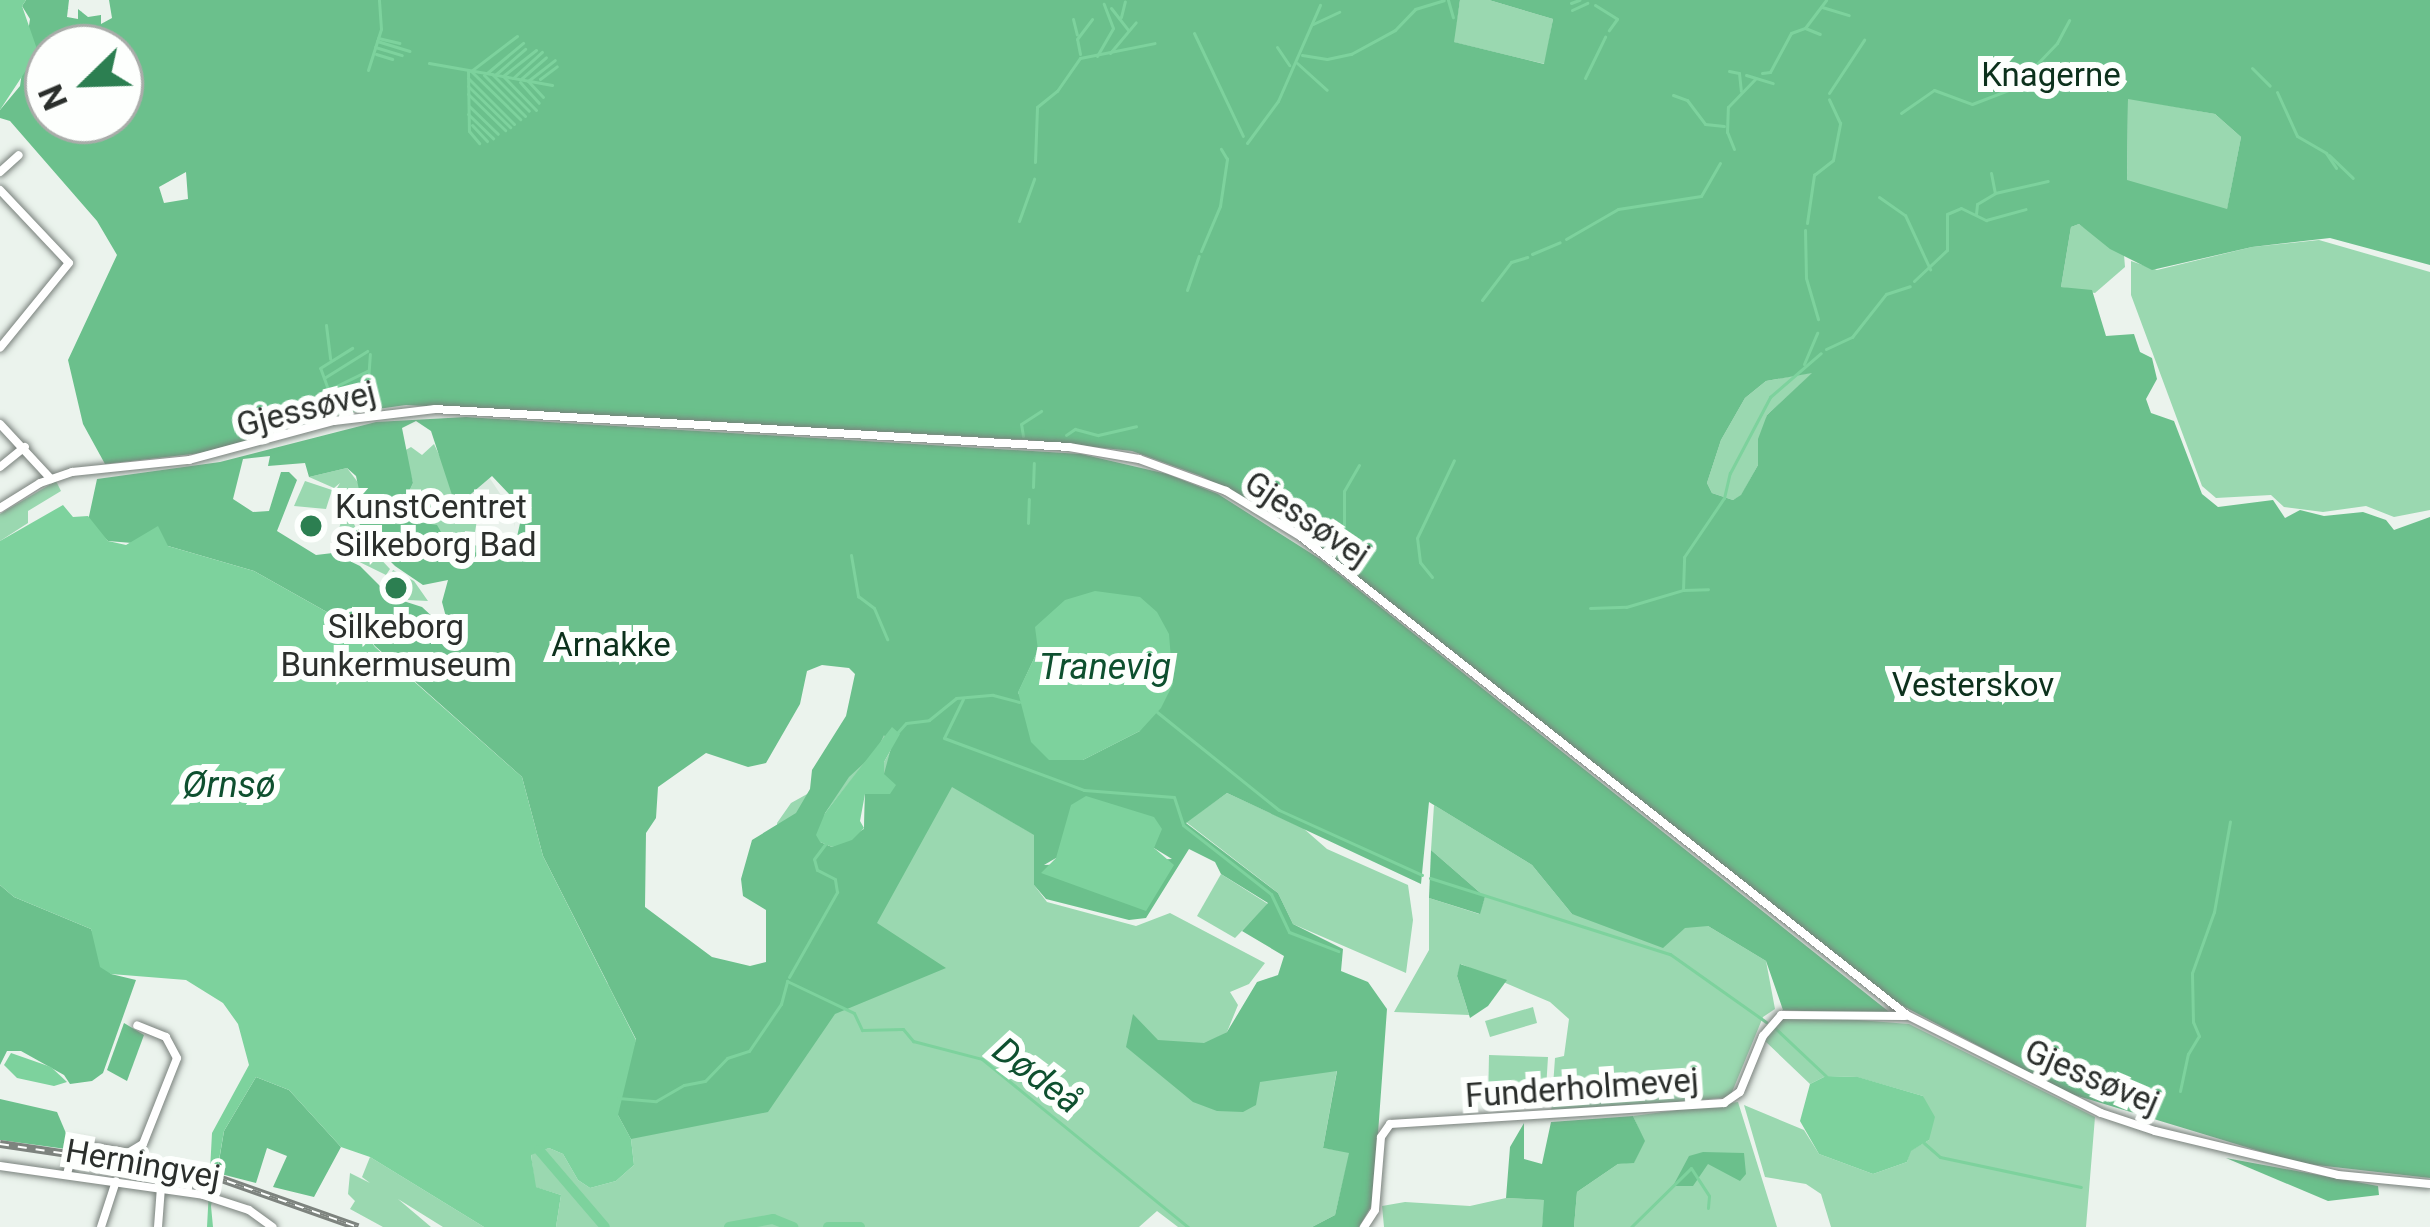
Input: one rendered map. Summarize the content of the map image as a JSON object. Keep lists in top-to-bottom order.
{
  "streets": {
    "street": ["Gjessøvej", "Funderholmevej", "Herningvej"]
  },
  "crossings": [
    ["Gjessøvej", "Funderholmevej"]
  ],
  "water": ["Tranevig", "Ørnsø", "Dødeå"],
  "parks": ["Knagerne", "Arnakke", "Vesterskov"],
  "places": ["KunstCentret Silkeborg Bad", "Silkeborg Bunkermuseum"],
  "north": "bottom left"
}
